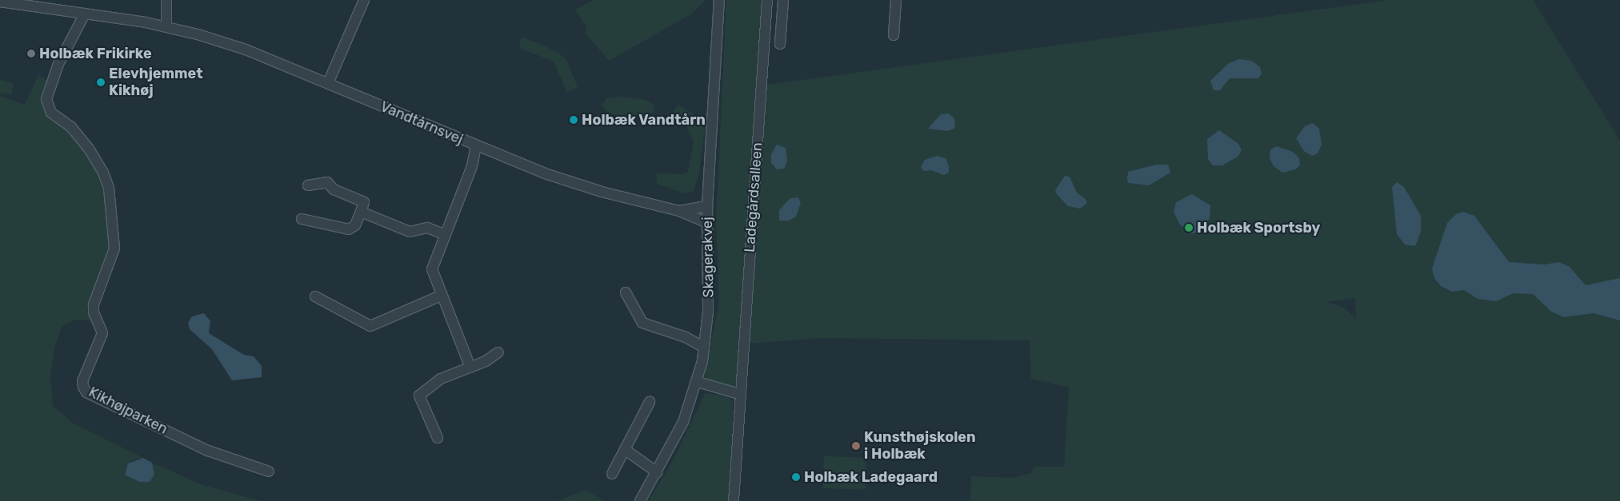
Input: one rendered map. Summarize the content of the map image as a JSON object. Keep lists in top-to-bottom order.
{
  "streets": {
    "street": [
      "Vandtårnsvej",
      "Ladegårdsalleen",
      "Skagerakvej",
      "Kikhøjparken"
    ]
  },
  "crossings": [
    ["Vandtårnsvej", "Skagerakvej"],
    ["Vandtårnsvej", "Kikhøjparken"]
  ],
  "places": [
    "Holbæk Frikirke",
    "Elevhjemmet Kikhøj",
    "Holbæk Vandtårn",
    "Holbæk Sportsby",
    "Kunsthøjskolen i Holbæk",
    "Holbæk Ladegaard"
  ]
}
